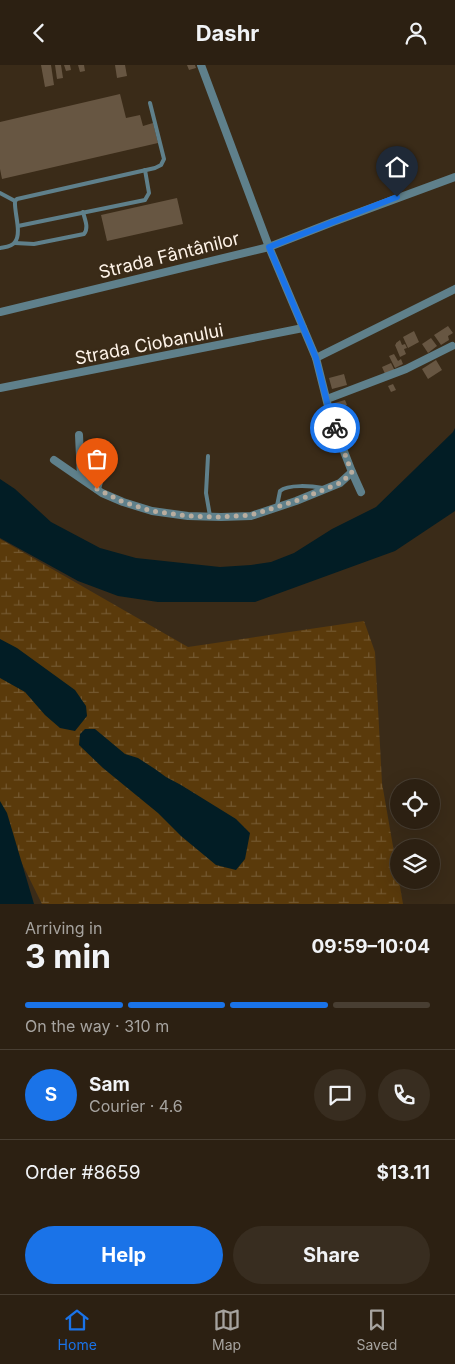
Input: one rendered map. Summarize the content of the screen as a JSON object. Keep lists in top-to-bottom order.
{
  "streets": {
    "street": ["Strada Fântânilor", "Strada Ciobanului"]
  },
  "page": {
    "header": "Dashr",
    "heading": ["3 min", "Arriving in", "09:59–10:04"],
    "panel": [
      "Sam",
      "Courier · 4.6",
      "Order #8659",
      "$13.11"
    ],
    "bar": "On the way · 310 m",
    "round": "S",
    "buttons": ["Help", "Share"],
    "tabs": ["Home", "Map", "Saved"]
  }
}
